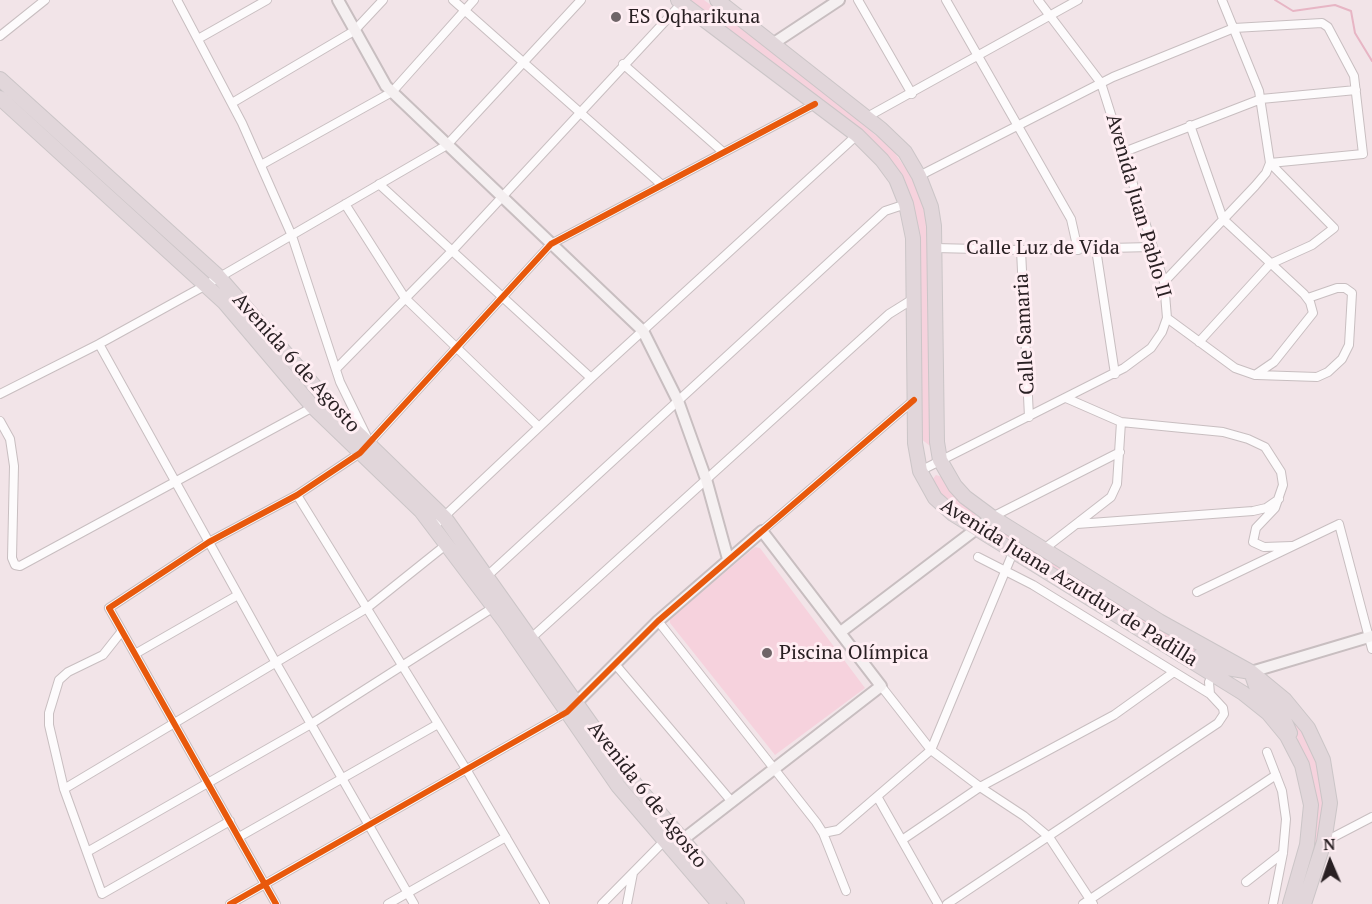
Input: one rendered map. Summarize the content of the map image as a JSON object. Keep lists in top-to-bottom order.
{
  "streets": {
    "highway": ["Avenida 6 de Agosto", "Avenida Juana Azurduy de Padilla"],
    "street": ["Avenida Juan Pablo II", "Calle Luz de Vida", "Calle Samaria"]
  },
  "crossings": [
    ["Avenida Juan Pablo II", "Calle Luz de Vida"],
    ["Avenida Juan Pablo II", "Calle Samaria"],
    ["Avenida Juan Pablo II", "Avenida Juana Azurduy de Padilla"],
    ["Calle Luz de Vida", "Calle Samaria"],
    ["Calle Luz de Vida", "Avenida Juana Azurduy de Padilla"]
  ],
  "places": ["ES Oqharikuna", "Piscina Olímpica"],
  "north": "top"
}
